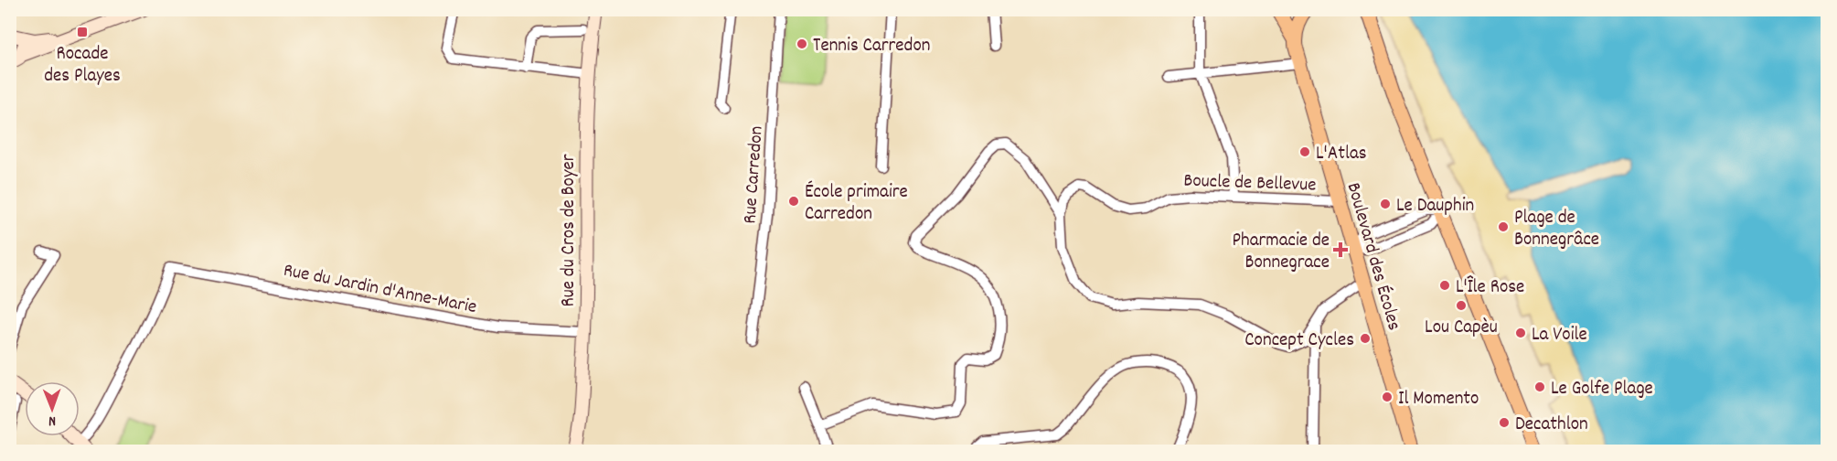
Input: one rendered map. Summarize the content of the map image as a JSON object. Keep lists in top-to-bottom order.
{
  "streets": {
    "main road": ["Boulevard des Écoles"],
    "street": [
      "Rue Carredon",
      "Boucle de Bellevue",
      "Rue du Cros de Boyer",
      "Rue du Jardin d'Anne-Marie"
    ]
  },
  "crossings": [
    ["Boucle de Bellevue", "Boulevard des Écoles"],
    ["Rue du Cros de Boyer", "Rue du Jardin d'Anne-Marie"]
  ],
  "places": {
    "transit": ["Rocade des Playes"],
    "other": [
      "Tennis Carredon",
      "L'Atlas",
      "École primaire Carredon",
      "Le Dauphin",
      "Plage de Bonnegrâce",
      "L'Île Rose",
      "Lou Capèu",
      "La Voile",
      "Concept Cycles",
      "Le Golfe Plage",
      "Il Momento",
      "Decathlon"
    ],
    "health": ["Pharmacie de Bonnegrace"]
  },
  "north": "bottom"
}
